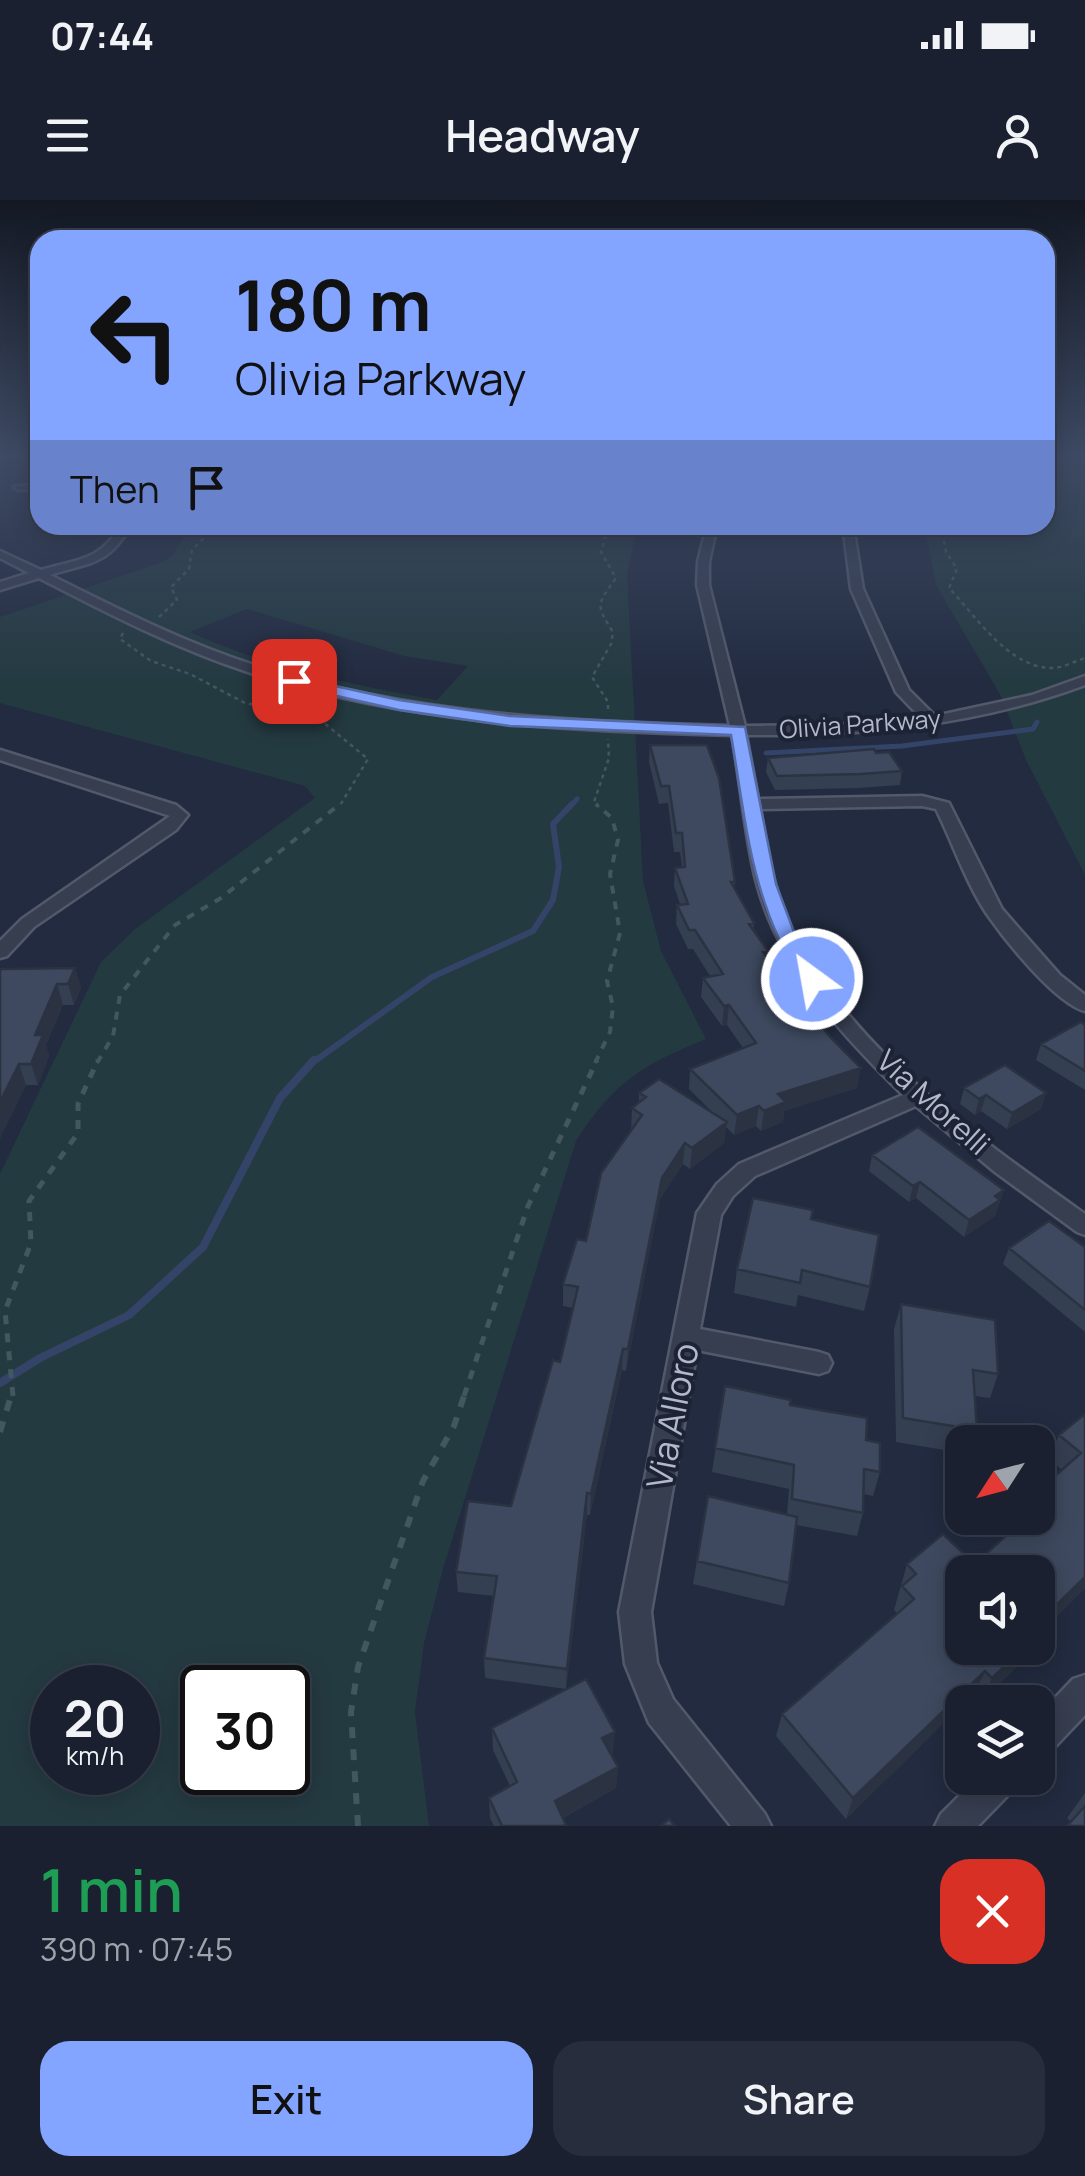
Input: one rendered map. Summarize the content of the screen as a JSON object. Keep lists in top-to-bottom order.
{
  "streets": {
    "street": ["Olivia Parkway", "Via Morelli", "Via Alloro"]
  },
  "crossings": [
    ["Olivia Parkway", "Via Morelli"],
    ["Via Morelli", "Via Alloro"]
  ],
  "north": "bottom left",
  "page": {
    "status": "07:44",
    "header": "Headway",
    "turn": ["180 m", "Olivia Parkway"],
    "then": "Then",
    "speed": "20 km/h",
    "limit": "30",
    "heading": ["1 min", "390 m · 07:45"],
    "buttons": ["Exit", "Share"]
  }
}
